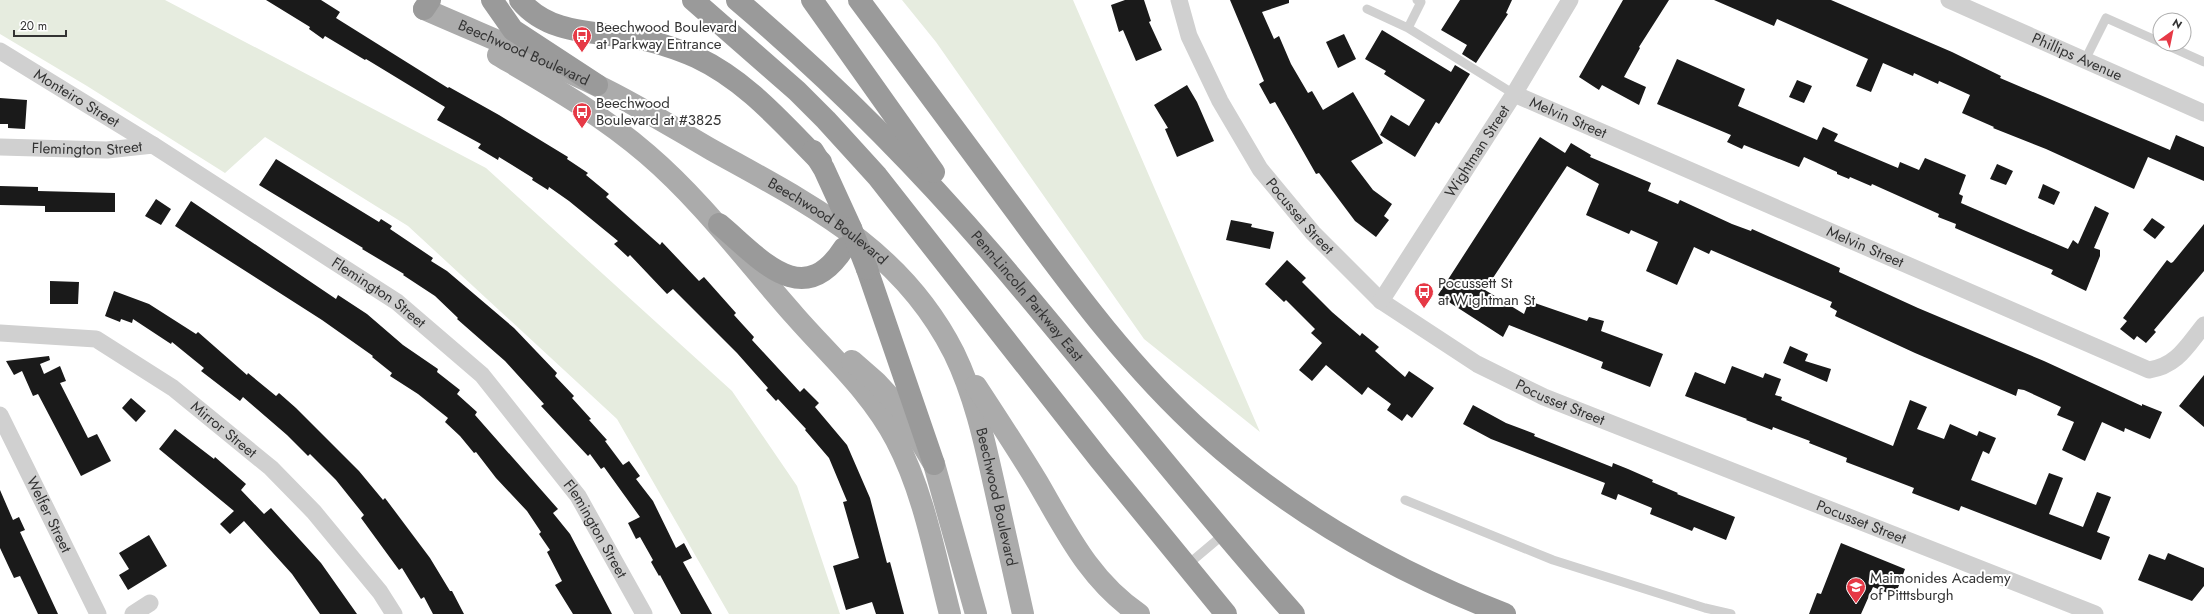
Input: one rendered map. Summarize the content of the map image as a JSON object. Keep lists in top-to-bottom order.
{
  "streets": {
    "highway": ["Penn-Lincoln Parkway East"],
    "main road": ["Beechwood Boulevard"],
    "street": [
      "Phillips Avenue",
      "Monteiro Street",
      "Melvin Street",
      "Flemington Street",
      "Wightman Street",
      "Pocusset Street",
      "Mirror Street",
      "Welfer Street"
    ]
  },
  "crossings": [
    ["Monteiro Street", "Flemington Street"],
    ["Melvin Street", "Wightman Street"],
    ["Wightman Street", "Pocusset Street"]
  ],
  "places": {
    "bus stop": ["Beechwood Boulevard at Parkway Entrance", "Beechwood Boulevard at #3825", "Pocussett St at Wightman St"],
    "school or university": ["Maimonides Academy of Pitttsburgh"]
  },
  "scale_bar": "20 m",
  "north": "top right"
}
